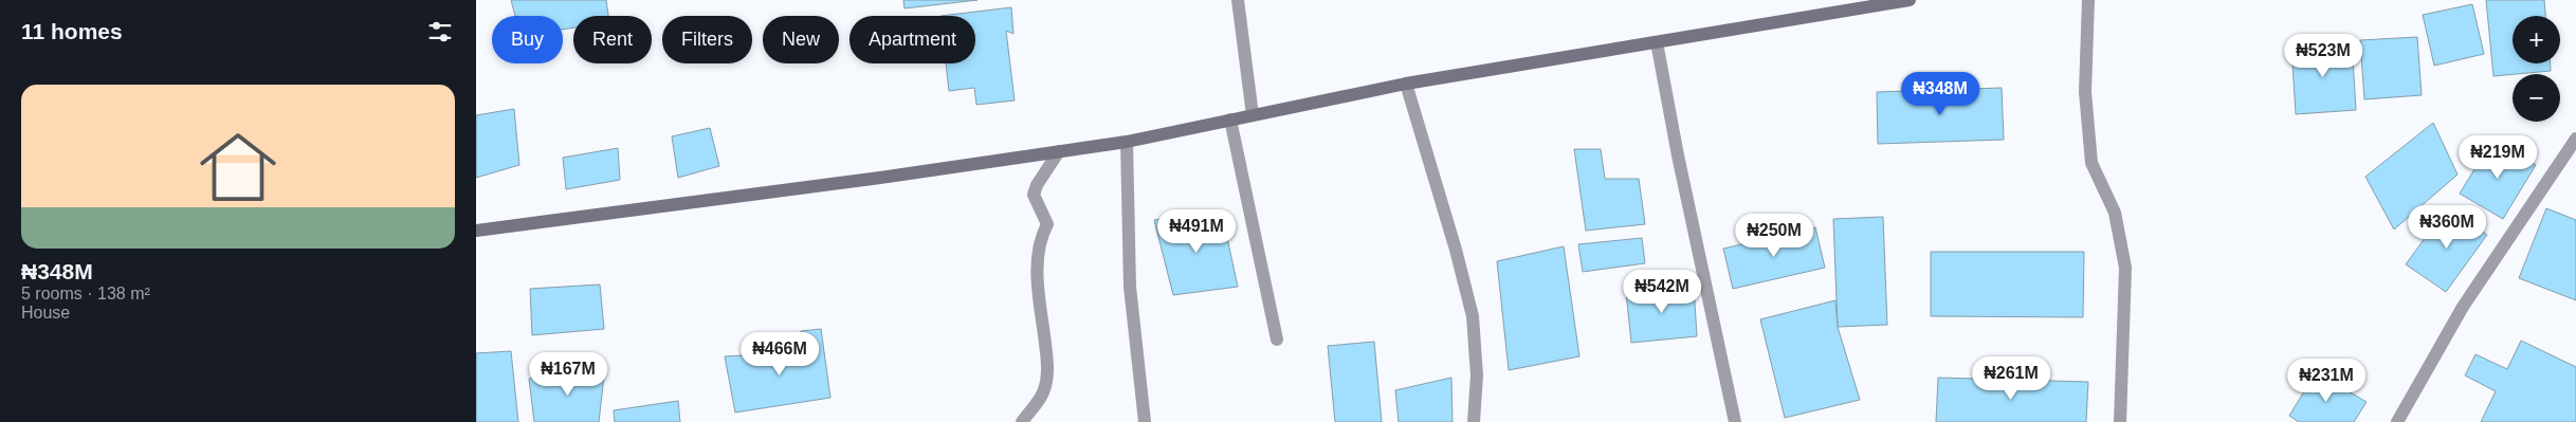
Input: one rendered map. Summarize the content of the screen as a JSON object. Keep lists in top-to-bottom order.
{
  "page": {
    "heading": "11 homes",
    "map_buttons": ["+", "−"],
    "chip": [
      "Buy",
      "Rent",
      "Filters",
      "New",
      "Apartment"
    ],
    "price": [
      "₦523M",
      "₦348M",
      "₦219M",
      "₦360M",
      "₦491M",
      "₦250M",
      "₦542M",
      "₦466M",
      "₦167M",
      "₦261M",
      "₦231M"
    ],
    "list": [
      {
        "name": "₦348M",
        "note": "5 rooms · 138 m² · House"
      }
    ]
  }
}
